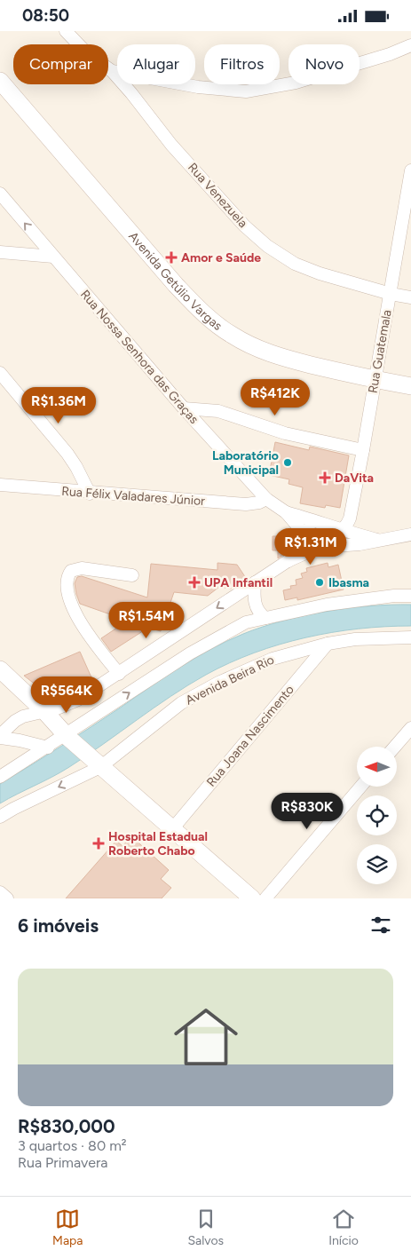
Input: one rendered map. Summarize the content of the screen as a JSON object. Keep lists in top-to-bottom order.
{
  "streets": {
    "main road": ["Avenida Getúlio Vargas"],
    "street": [
      "Rua Venezuela",
      "Rua Guatemala",
      "Rua Nossa Senhora das Graças",
      "Rua Félix Valadares Júnior",
      "Avenida Beira Rio",
      "Rua Joana Nascimento"
    ]
  },
  "crossings": [
    ["Rua Venezuela", "Rua Guatemala"],
    ["Avenida Getúlio Vargas", "Rua Guatemala"],
    ["Rua Guatemala", "Rua Nossa Senhora das Graças"],
    ["Rua Nossa Senhora das Graças", "Rua Félix Valadares Júnior"],
    ["Avenida Beira Rio", "Rua Joana Nascimento"]
  ],
  "places": {
    "health": [
      "Amor e Saúde",
      "DaVita",
      "UPA Infantil",
      "Hospital Estadual Roberto Chabo"
    ],
    "other": ["Laboratório Municipal", "Ibasma"]
  },
  "north": "left",
  "page": {
    "status": "08:50",
    "chip": [
      "Comprar",
      "Alugar",
      "Filtros",
      "Novo"
    ],
    "price": [
      "R$412K",
      "R$1.36M",
      "R$1.31M",
      "R$1.54M",
      "R$564K",
      "R$830K"
    ],
    "heading": "6 imóveis",
    "list": [
      {
        "name": "R$830,000",
        "note": "3 quartos · 80 m² · Rua Primavera"
      }
    ],
    "tabs": ["Mapa", "Salvos", "Início"]
  }
}
